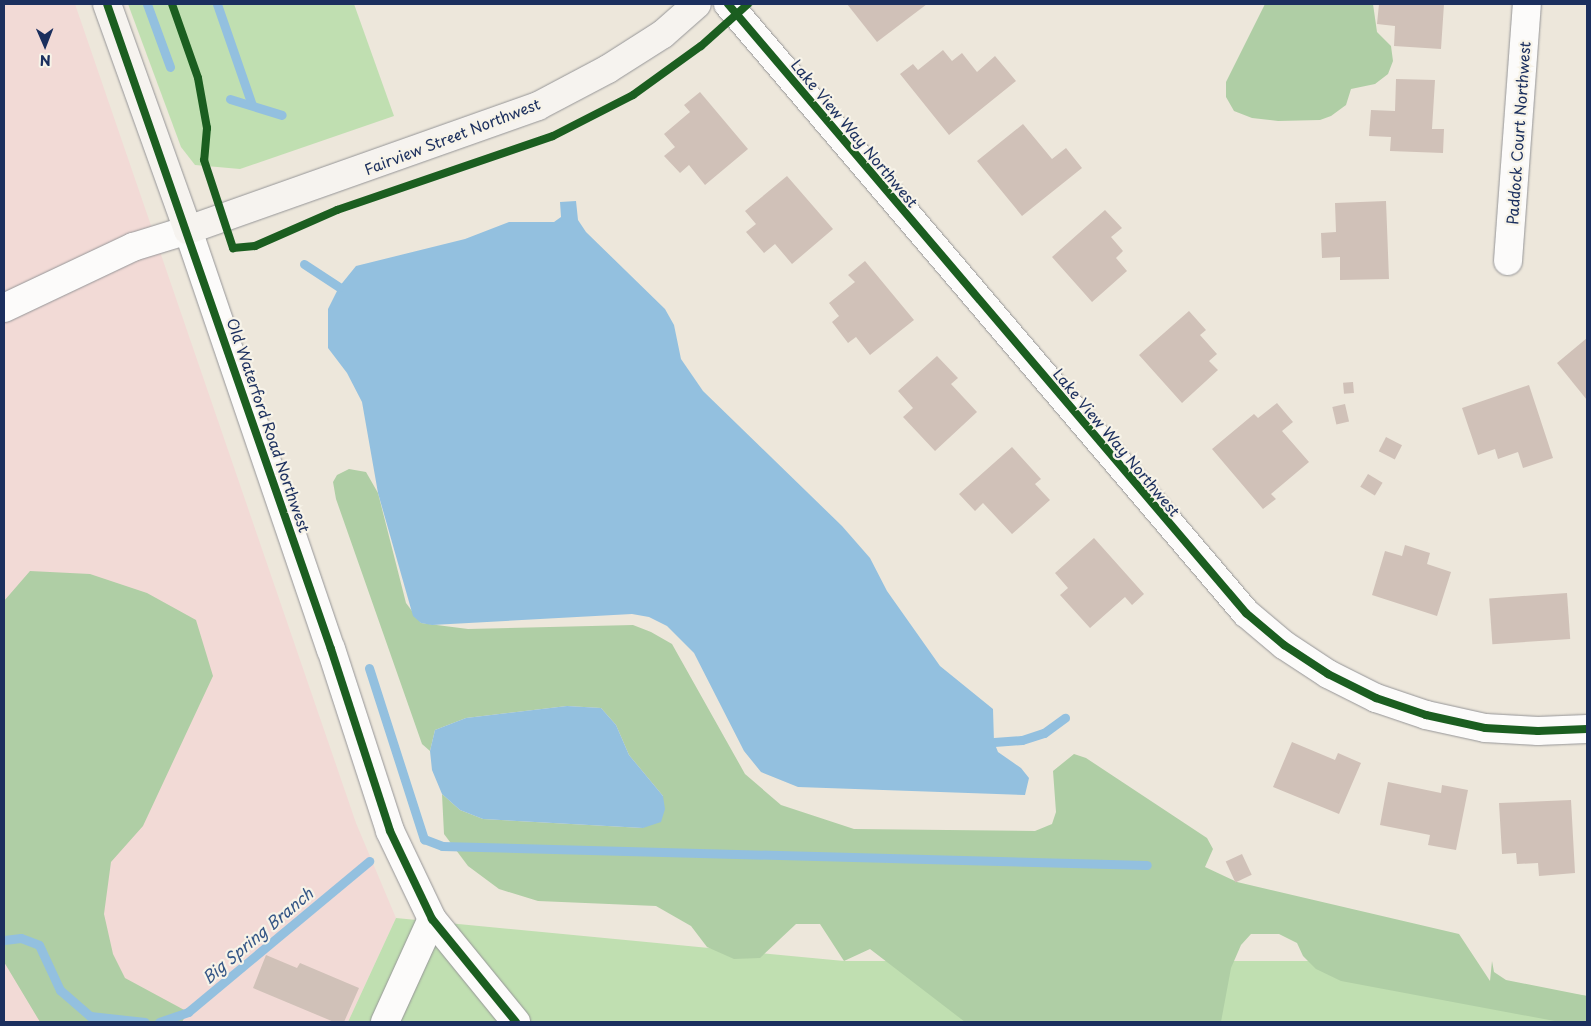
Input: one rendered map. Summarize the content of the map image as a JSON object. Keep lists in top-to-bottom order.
{
  "streets": {
    "street": [
      "Lake View Way Northwest",
      "Paddock Court Northwest",
      "Fairview Street Northwest",
      "Old Waterford Road Northwest"
    ]
  },
  "crossings": [
    ["Fairview Street Northwest", "Old Waterford Road Northwest"]
  ],
  "water": ["Big Spring Branch"],
  "north": "bottom"
}
